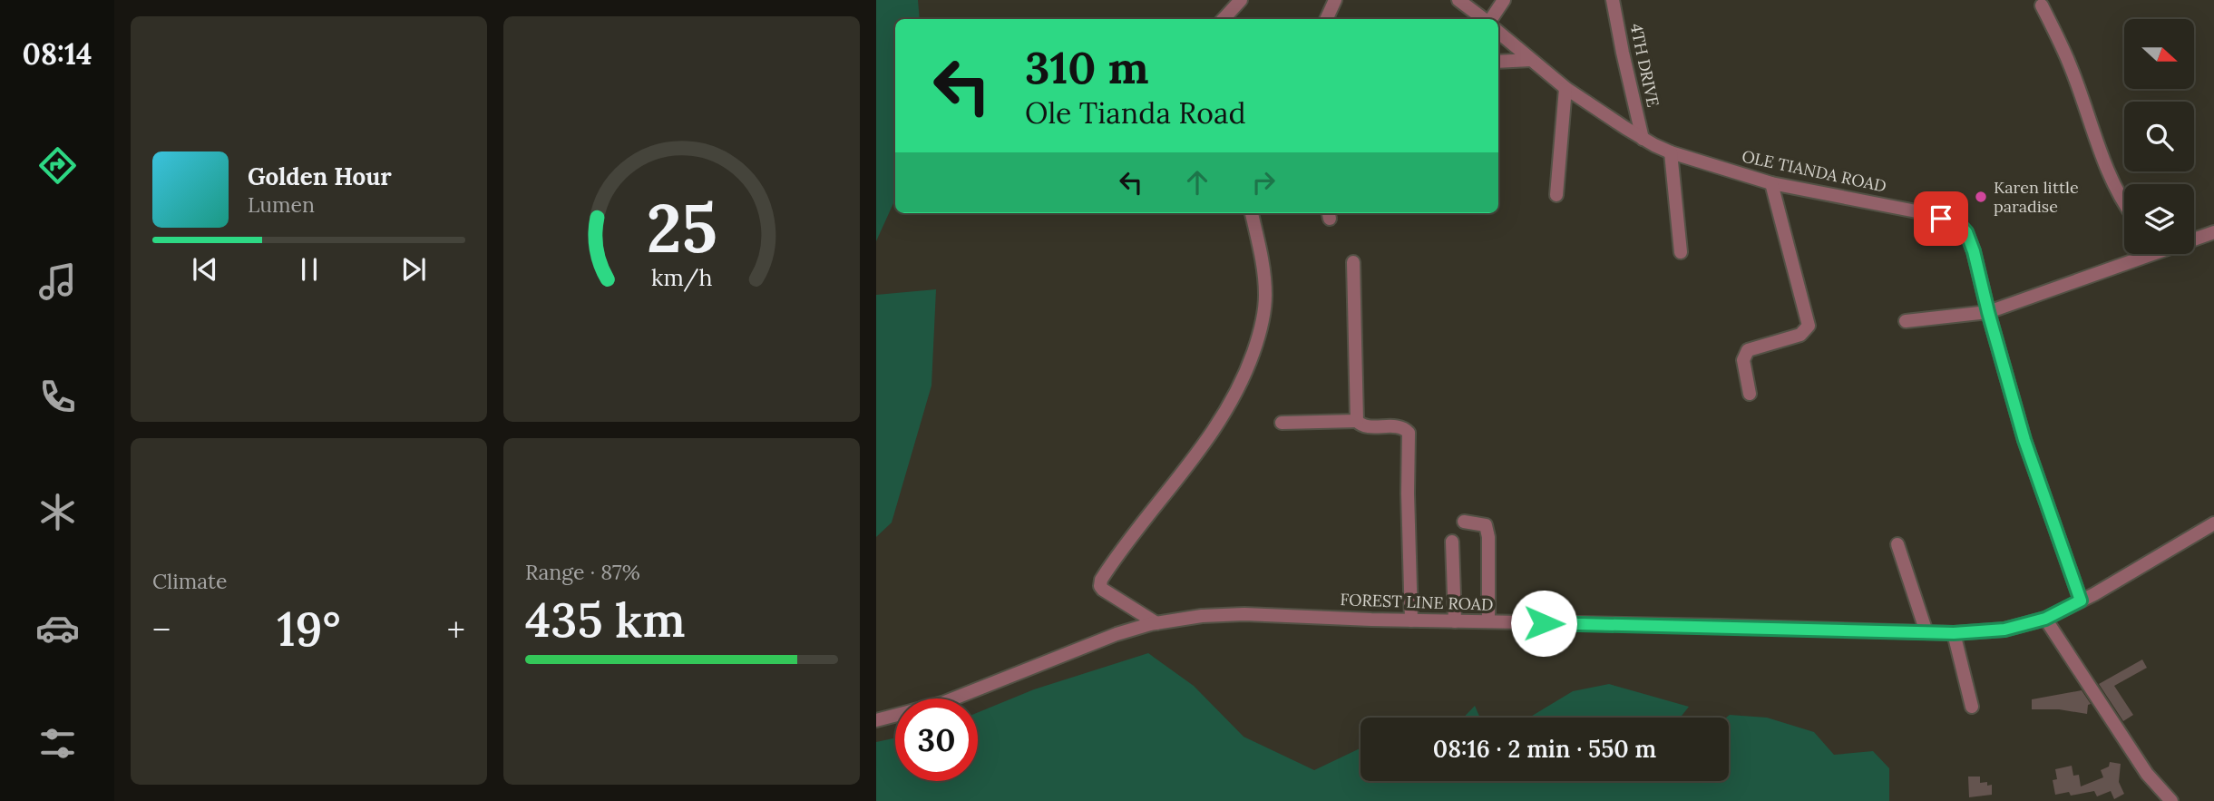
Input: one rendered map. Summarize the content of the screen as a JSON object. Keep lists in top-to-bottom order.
{
  "streets": {
    "street": ["4TH DRIVE", "OLE TIANDA ROAD", "FOREST LINE ROAD"]
  },
  "crossings": [
    ["4TH DRIVE", "OLE TIANDA ROAD"],
    ["OLE TIANDA ROAD", "FOREST LINE ROAD"]
  ],
  "places": ["Karen little paradise"],
  "north": "right",
  "page": {
    "tabs": "08:14",
    "turn": ["310 m", "Ole Tianda Road"],
    "song": ["Golden Hour", "Lumen"],
    "tile": [
      "Climate",
      ["Range · 87%", "435 km"]
    ],
    "heat": ["−", "19°", "+"],
    "limit": "30",
    "trip": "08:16 · 2 min · 550 m",
    "gauge": ["25", "km/h"]
  }
}
